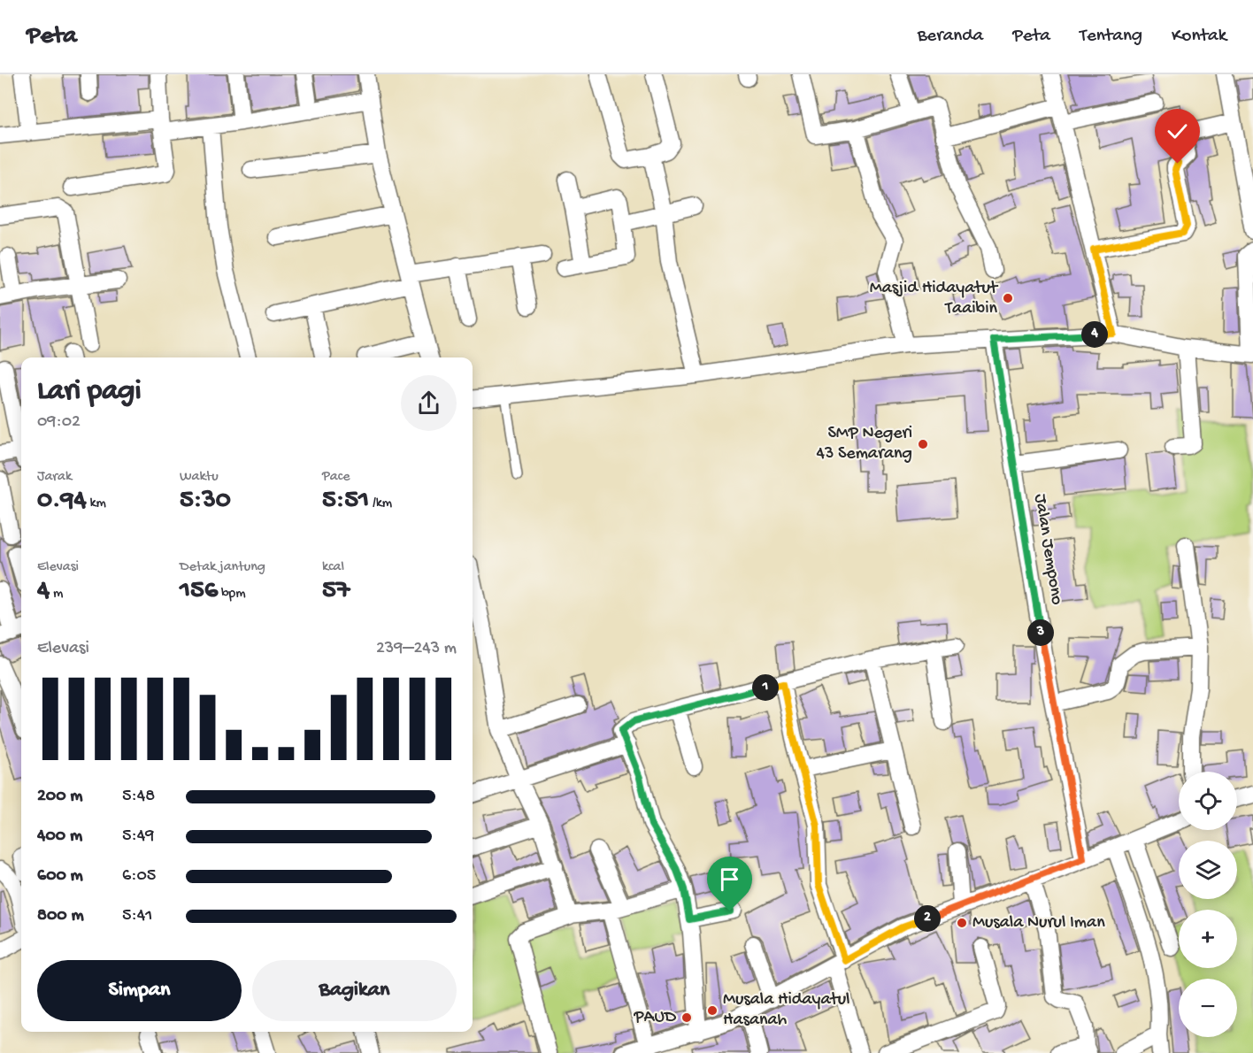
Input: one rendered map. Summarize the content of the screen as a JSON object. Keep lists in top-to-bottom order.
{
  "streets": {
    "street": ["Jalan Jempono"]
  },
  "places": [
    "Masjid Hidayatut Taaibin",
    "SMP Negeri 43 Semarang",
    "Musala Nurul Iman",
    "Musala Hidayatul Hasanah",
    "PAUD"
  ],
  "page": {
    "header": "Peta",
    "nav": [
      "Beranda",
      "Peta",
      "Tentang",
      "Kontak"
    ],
    "pins": [
      "4",
      "3",
      "1",
      "2"
    ],
    "heading": ["Lari pagi", "09:02"],
    "stats": [
      ["Jarak", "0.94 km"],
      ["Waktu", "5:30"],
      ["Pace", "5:51 /km"],
      ["Elevasi", "4 m"],
      ["Detak jantung", "156 bpm"],
      ["kcal", "57"]
    ],
    "chart": ["Elevasi", "239–243 m"],
    "map_buttons": ["+", "−"],
    "list": [
      {
        "name": "200 m",
        "note": "5:48"
      },
      {
        "name": "400 m",
        "note": "5:49"
      },
      {
        "name": "600 m",
        "note": "6:05"
      },
      {
        "name": "800 m",
        "note": "5:41"
      }
    ],
    "buttons": ["Simpan", "Bagikan"]
  }
}
